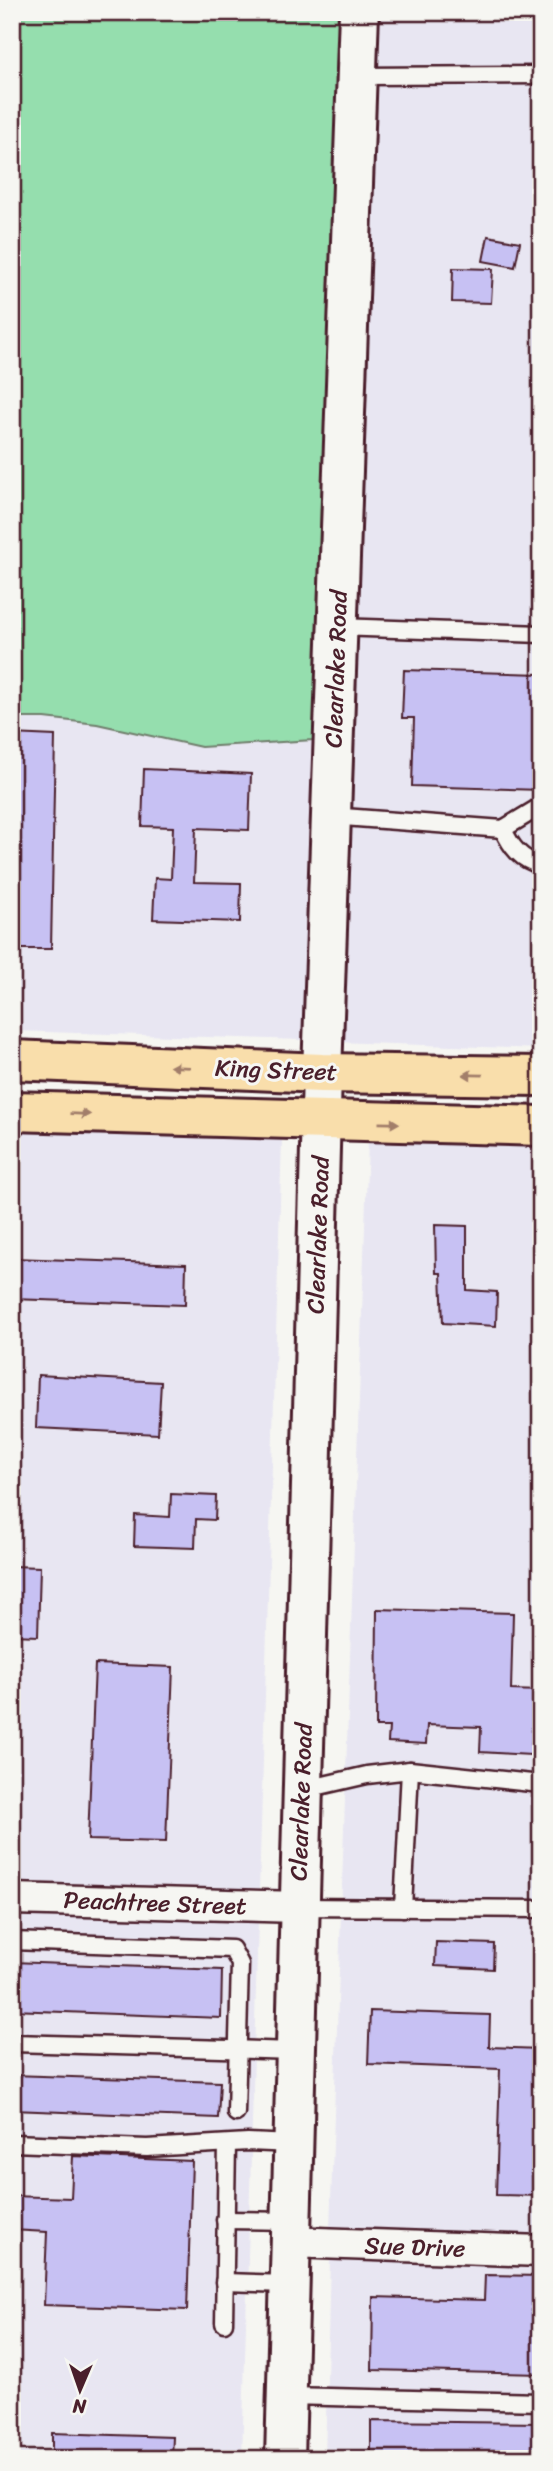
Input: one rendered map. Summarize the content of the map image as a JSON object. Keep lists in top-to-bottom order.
{
  "streets": {
    "main road": ["Clearlake Road", "King Street"],
    "street": ["Peachtree Street", "Sue Drive"]
  },
  "crossings": [
    ["Clearlake Road", "King Street"],
    ["Clearlake Road", "Peachtree Street"],
    ["Clearlake Road", "Sue Drive"]
  ],
  "north": "bottom"
}
